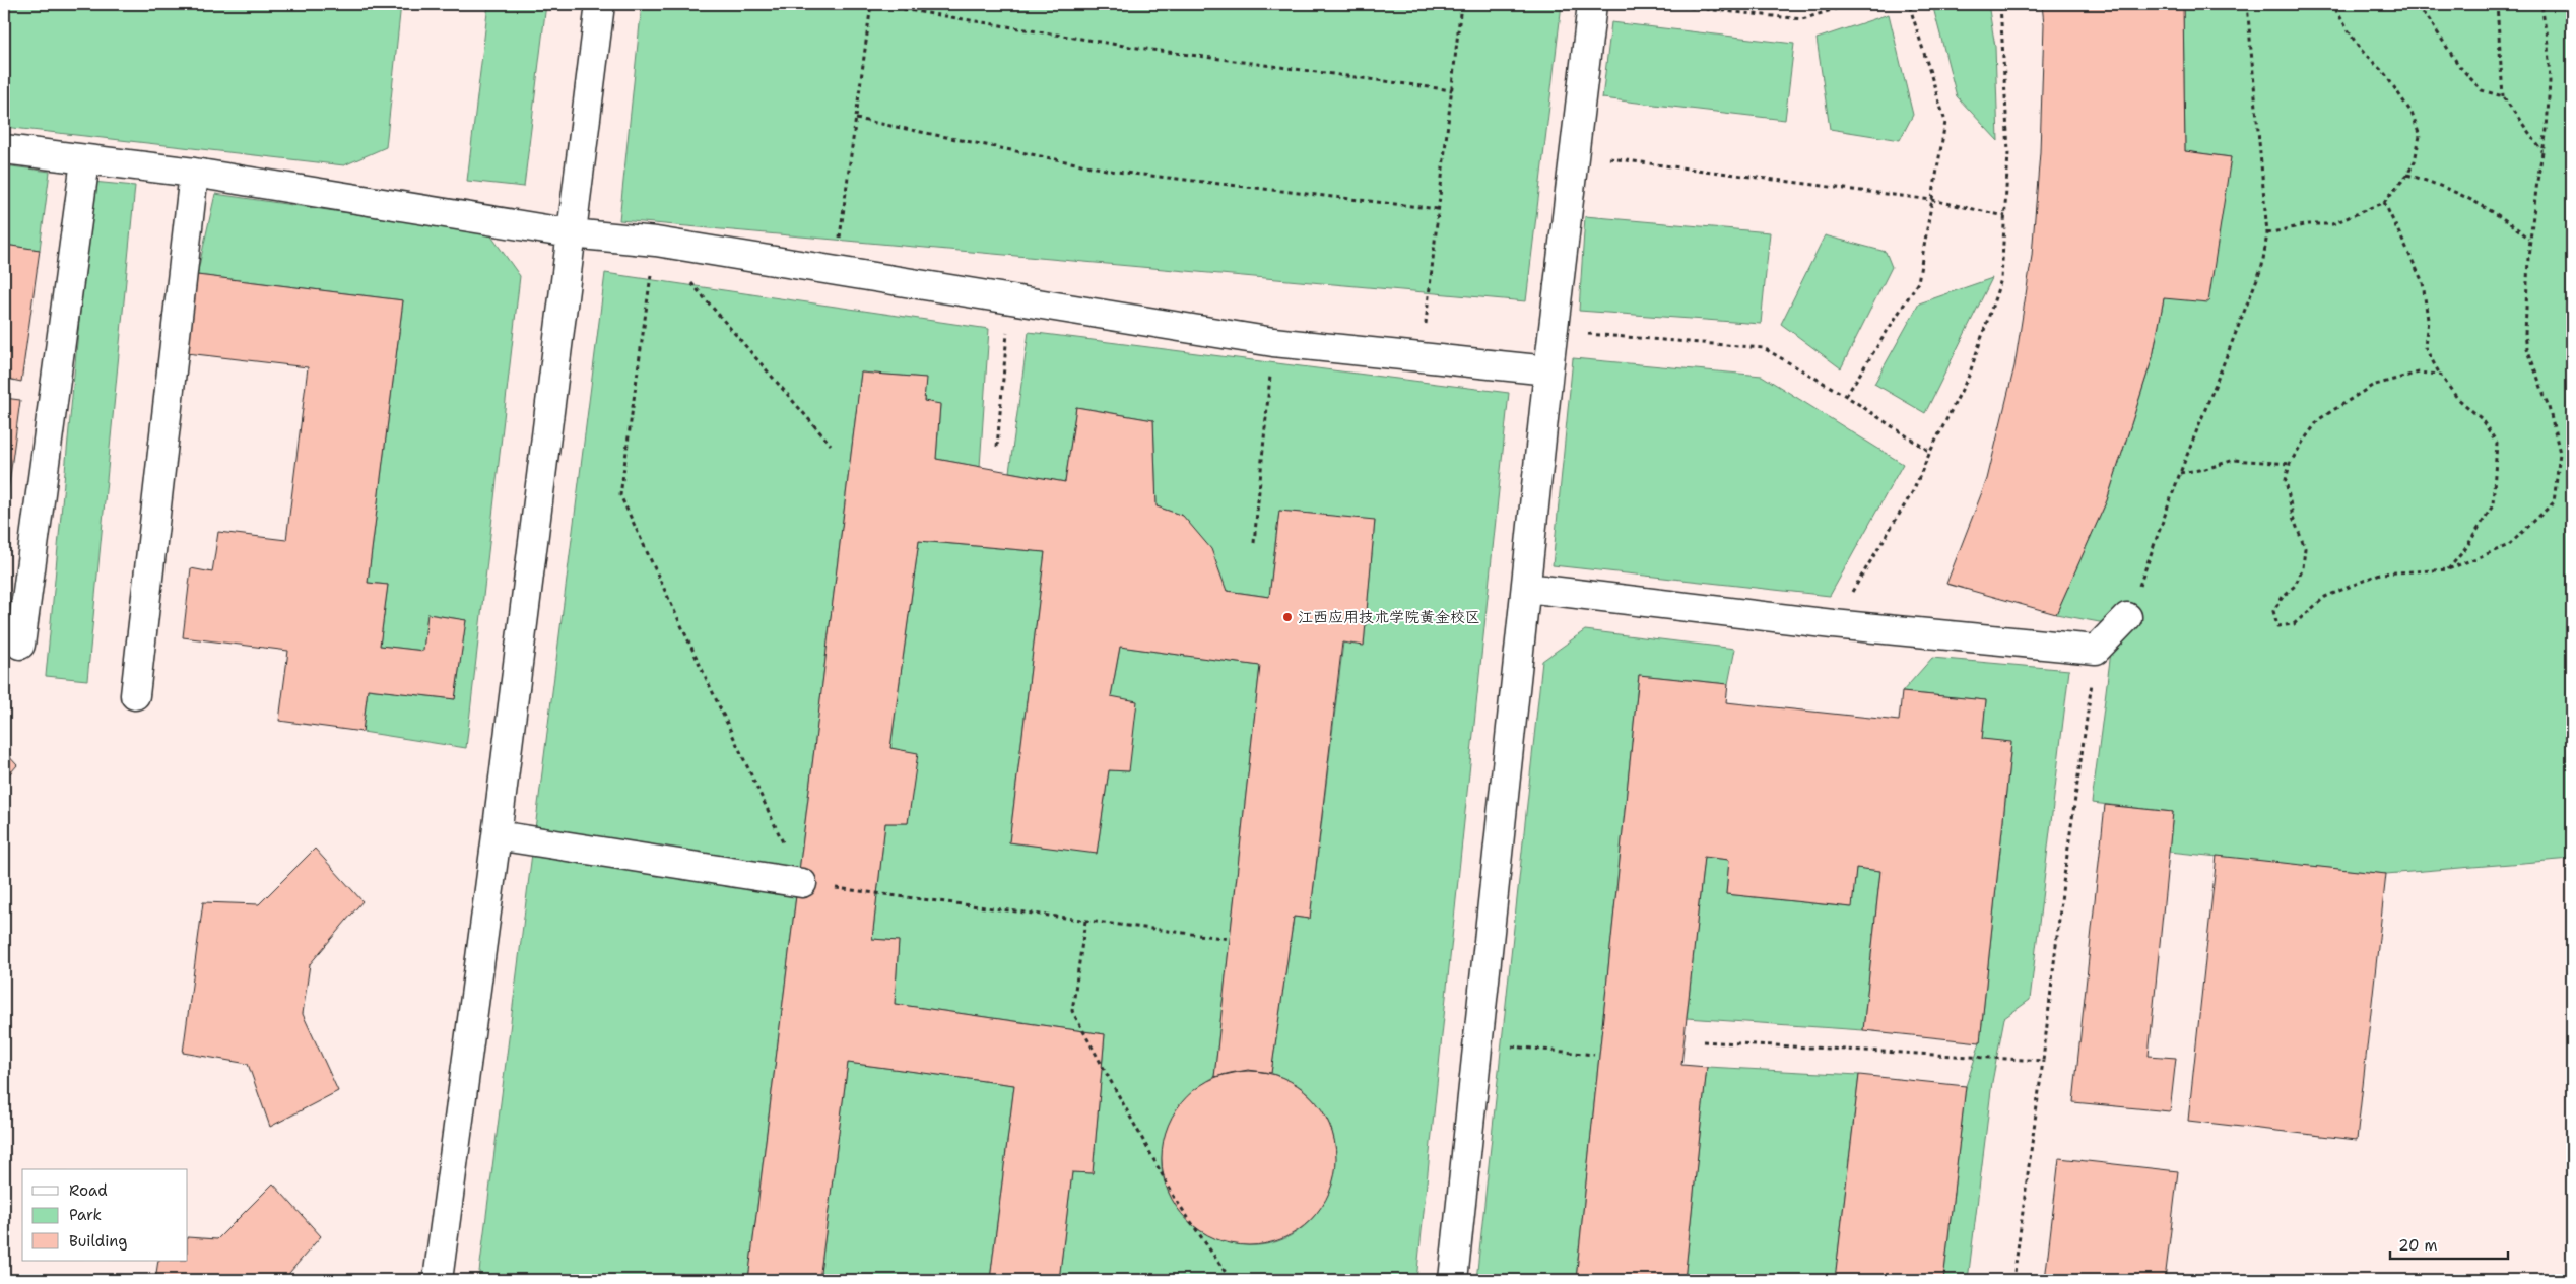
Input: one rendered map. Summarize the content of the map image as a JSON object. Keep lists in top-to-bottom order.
{
  "places": ["江西应用技术学院黄金校区"],
  "legend": ["Road", "Park", "Building"],
  "scale_bar": "20 m"
}
